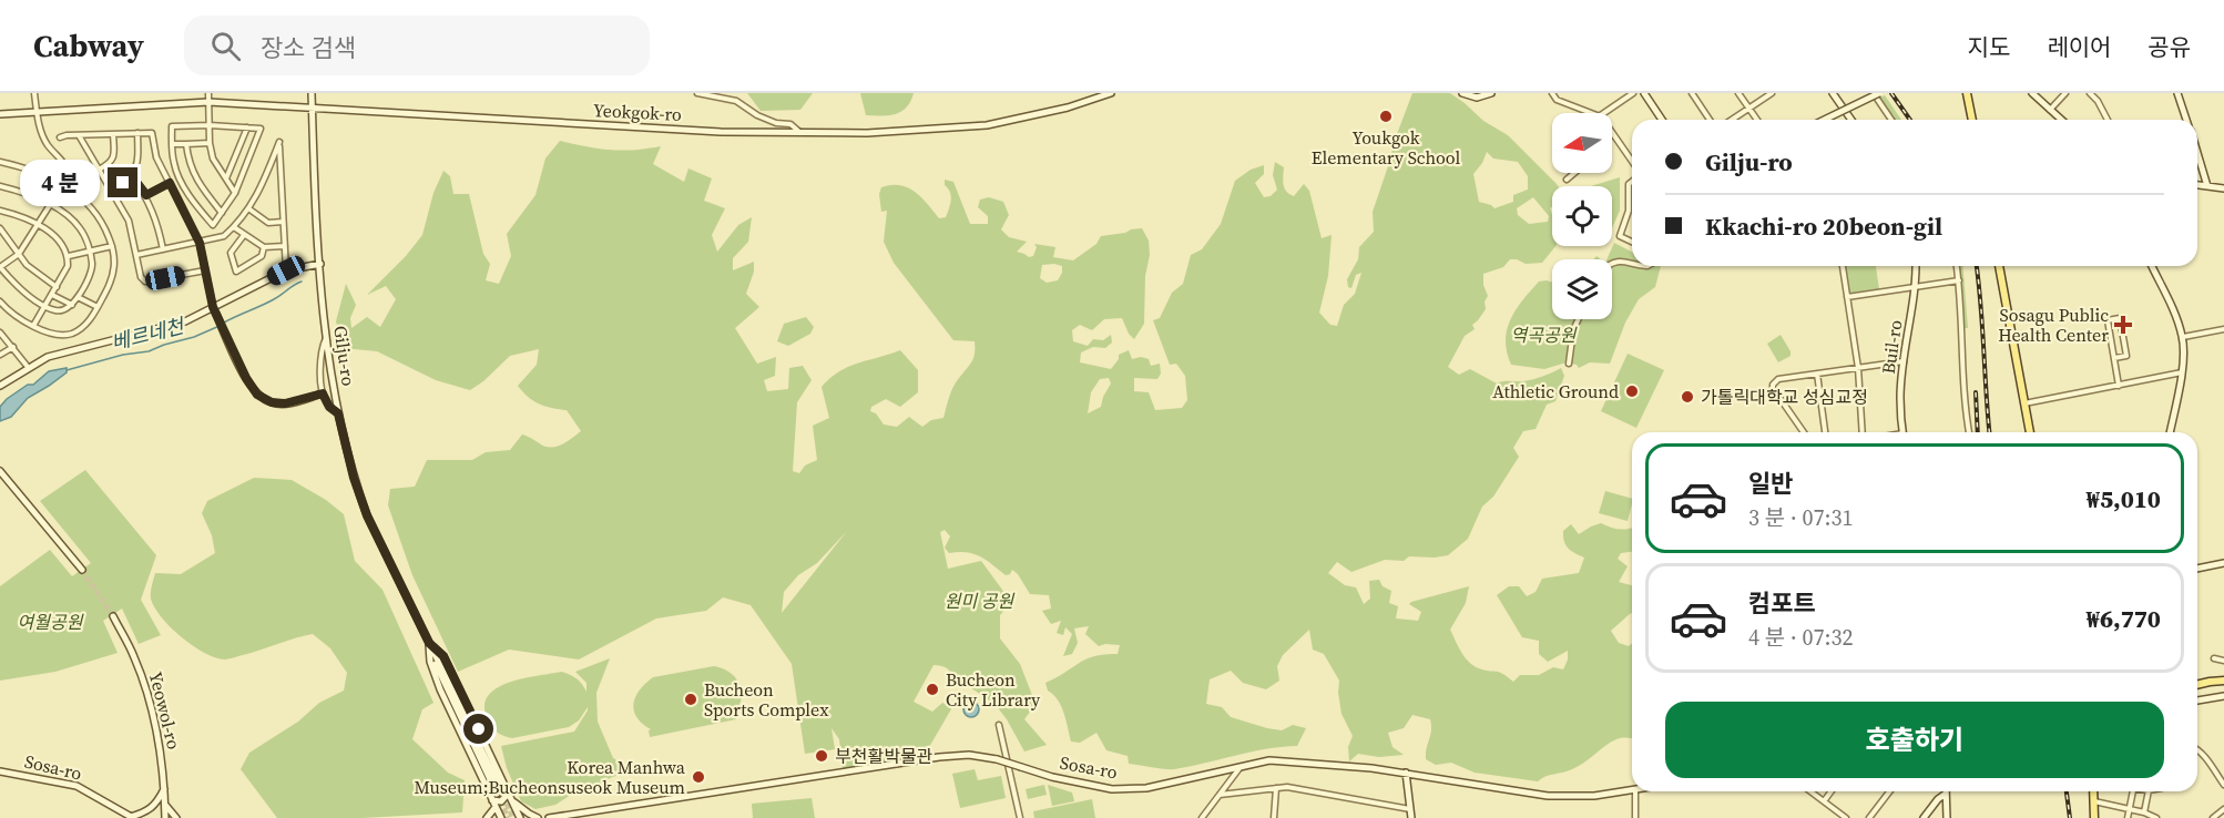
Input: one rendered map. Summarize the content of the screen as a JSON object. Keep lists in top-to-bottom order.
{
  "streets": {
    "street": [
      "Yeokgok-ro",
      "Buil-ro",
      "Gilju-ro",
      "Yeowol-ro",
      "Sosa-ro"
    ]
  },
  "crossings": [
    ["Yeokgok-ro", "Gilju-ro"]
  ],
  "water": ["베르네천"],
  "parks": ["역곡공원", "원미 공원", "여월공원"],
  "places": {
    "other": [
      "Youkgok Elementary School",
      "Athletic Ground",
      "가톨릭대학교 성심교정",
      "Bucheon City Library",
      "Bucheon Sports Complex",
      "부천활박물관",
      "Korea Manhwa Museum;Bucheonsuseok Museum"
    ],
    "health": ["Sosagu Public Health Center"]
  },
  "north": "left",
  "page": {
    "header": "Cabway",
    "search": "장소 검색",
    "nav": ["지도", "레이어", "공유"],
    "banner": ["Gilju-ro", "Kkachi-ro 20beon-gil"],
    "bubble": "4 분",
    "list": [
      {
        "name": "일반",
        "note": "3 분 · 07:31",
        "value": "₩5,010"
      },
      {
        "name": "컴포트",
        "note": "4 분 · 07:32",
        "value": "₩6,770"
      }
    ],
    "buttons": "호출하기"
  }
}
